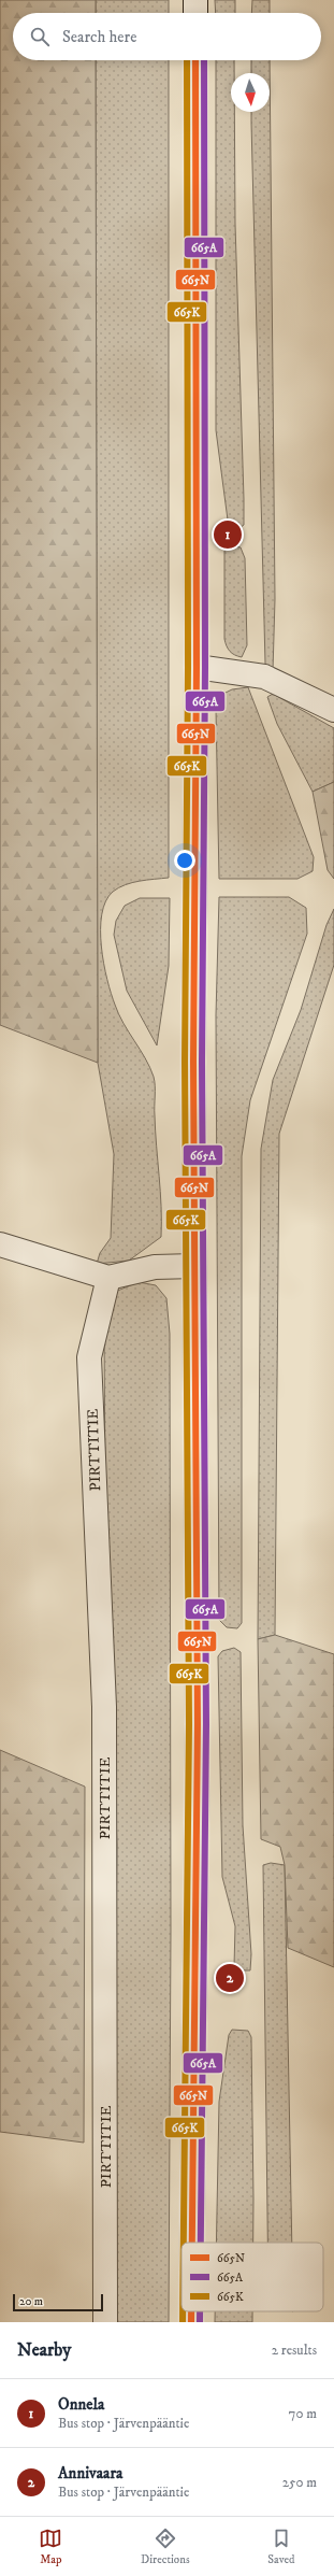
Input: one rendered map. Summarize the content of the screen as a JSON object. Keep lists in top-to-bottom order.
{
  "streets": {
    "main road": ["PIRTTITIE"]
  },
  "lines": ["transit line 665N", "transit line 665A", "transit line 665K"],
  "legend": ["665N", "665A", "665K"],
  "scale_bar": "20 m",
  "north": "bottom",
  "page": {
    "search": "Search here",
    "pins": ["1", "2"],
    "scale": "20 m",
    "heading": ["Nearby", "2 results"],
    "list": [
      {
        "mark": "1",
        "name": "Onnela",
        "note": "Bus stop · Järvenpääntie",
        "value": "70 m"
      },
      {
        "mark": "2",
        "name": "Annivaara",
        "note": "Bus stop · Järvenpääntie",
        "value": "250 m"
      }
    ],
    "nav": ["Map", "Directions", "Saved"]
  }
}
